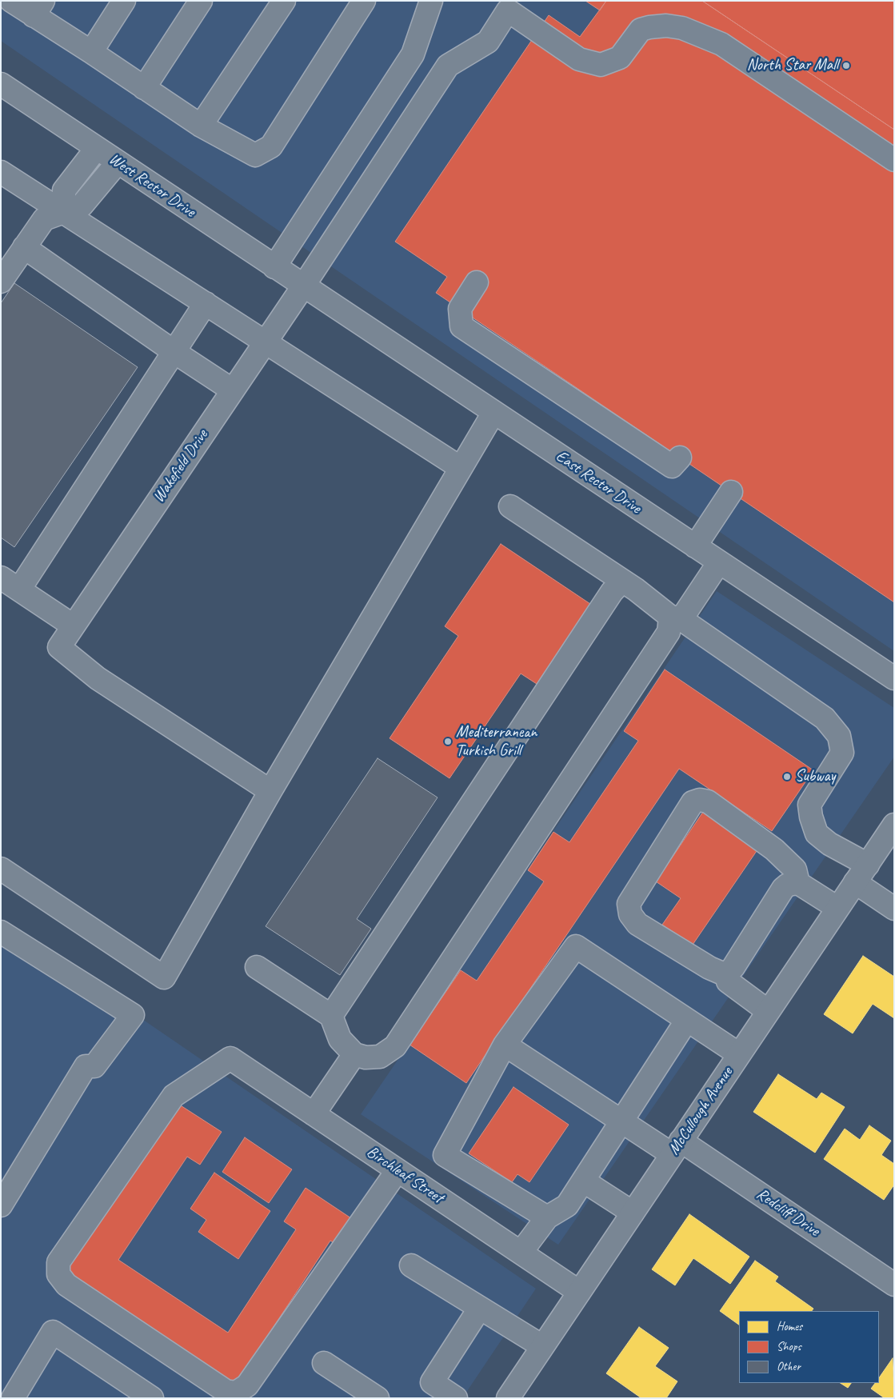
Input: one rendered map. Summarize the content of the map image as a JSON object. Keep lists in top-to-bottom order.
{
  "streets": {
    "street": [
      "West Rector Drive",
      "Wakefield Drive",
      "East Rector Drive",
      "McCullough Avenue",
      "Birchleaf Street",
      "Redcliff Drive"
    ]
  },
  "crossings": [
    ["West Rector Drive", "Wakefield Drive"],
    ["West Rector Drive", "East Rector Drive"],
    ["Wakefield Drive", "East Rector Drive"],
    ["McCullough Avenue", "Birchleaf Street"],
    ["McCullough Avenue", "Redcliff Drive"]
  ],
  "places": ["North Star Mall", "Mediterranean Turkish Grill", "Subway"],
  "legend": ["Homes", "Shops", "Other"]
}
